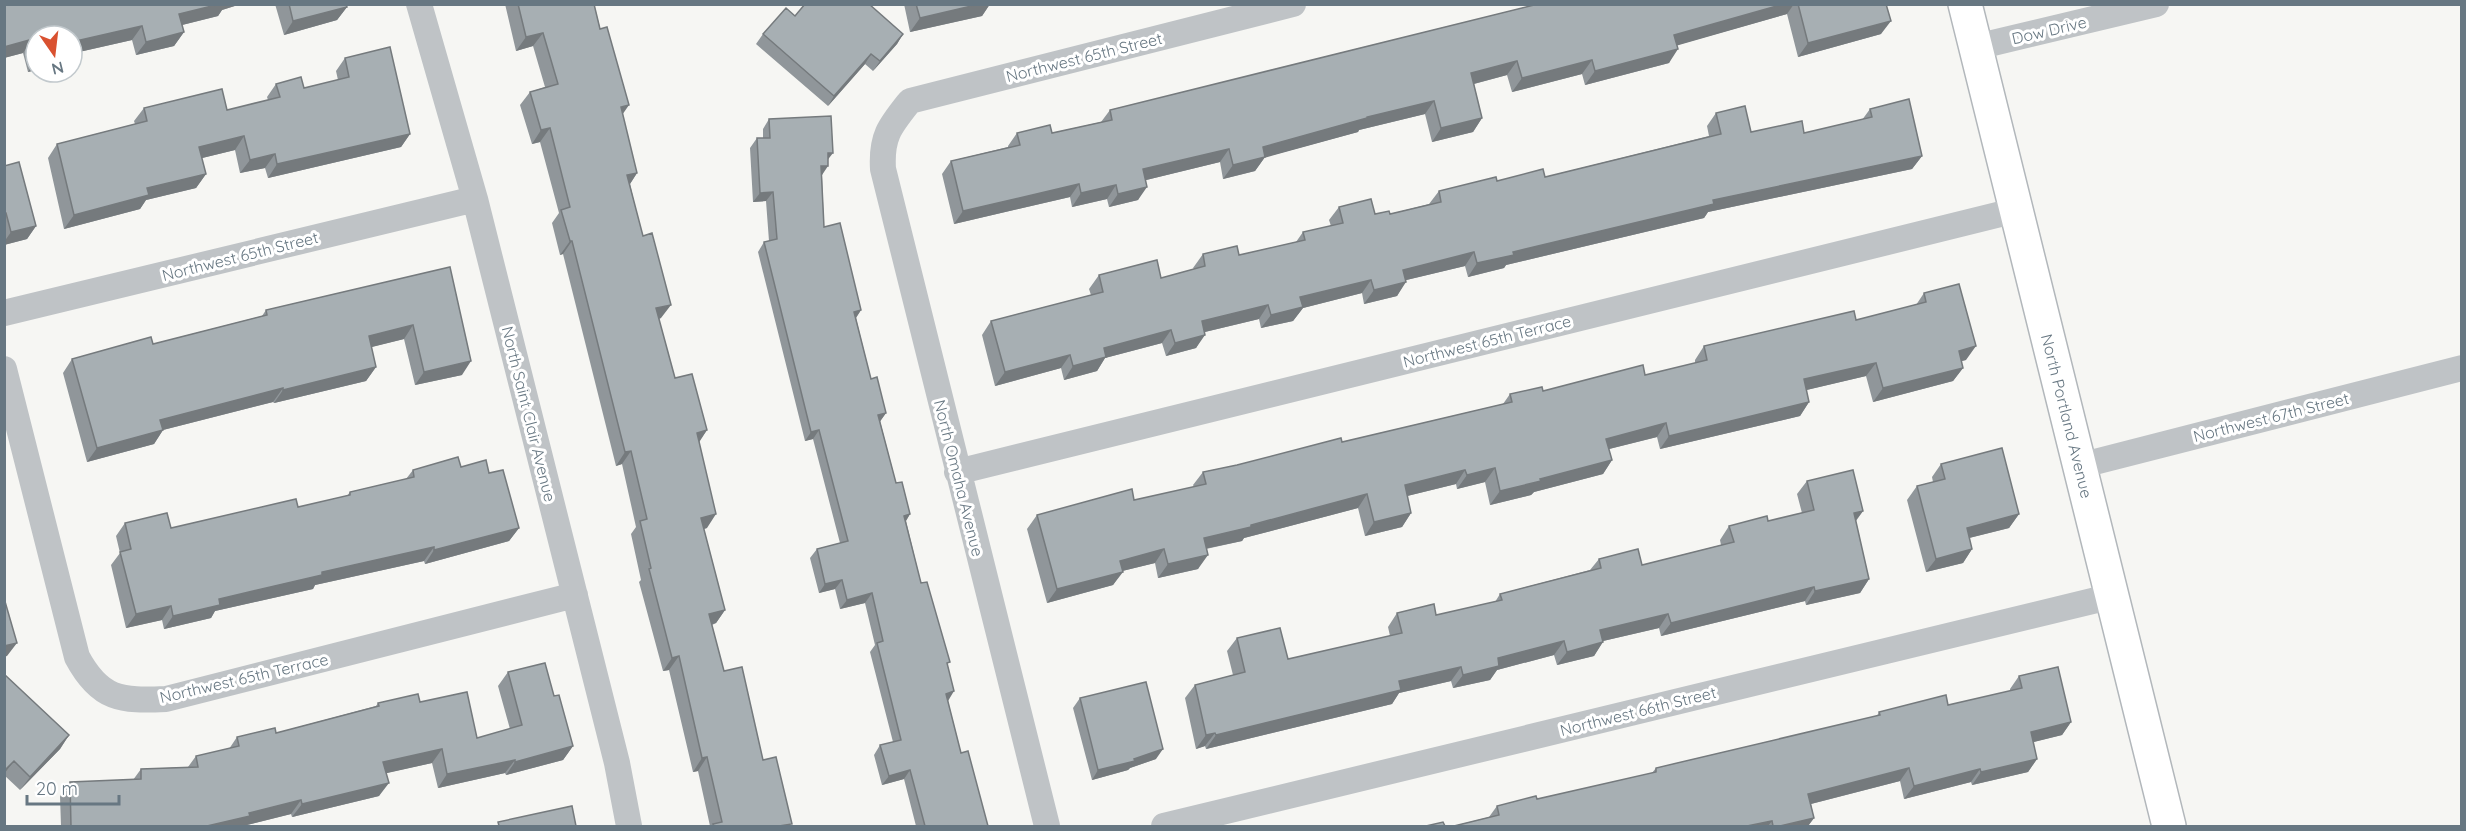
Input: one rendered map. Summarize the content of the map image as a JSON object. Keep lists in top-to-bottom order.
{
  "streets": {
    "street": [
      "Dow Drive",
      "Northwest 65th Street",
      "Northwest 65th Terrace",
      "North Saint Clair Avenue",
      "North Portland Avenue",
      "Northwest 67th Street",
      "North Omaha Avenue",
      "Northwest 66th Street"
    ]
  },
  "crossings": [
    ["Dow Drive", "North Portland Avenue"],
    ["Northwest 65th Street", "North Saint Clair Avenue"],
    ["Northwest 65th Street", "North Omaha Avenue"],
    ["Northwest 65th Terrace", "North Saint Clair Avenue"],
    ["Northwest 65th Terrace", "North Portland Avenue"],
    ["Northwest 65th Terrace", "North Omaha Avenue"],
    ["North Portland Avenue", "Northwest 67th Street"],
    ["North Portland Avenue", "Northwest 66th Street"]
  ],
  "scale_bar": "20 m",
  "north": "bottom"
}
